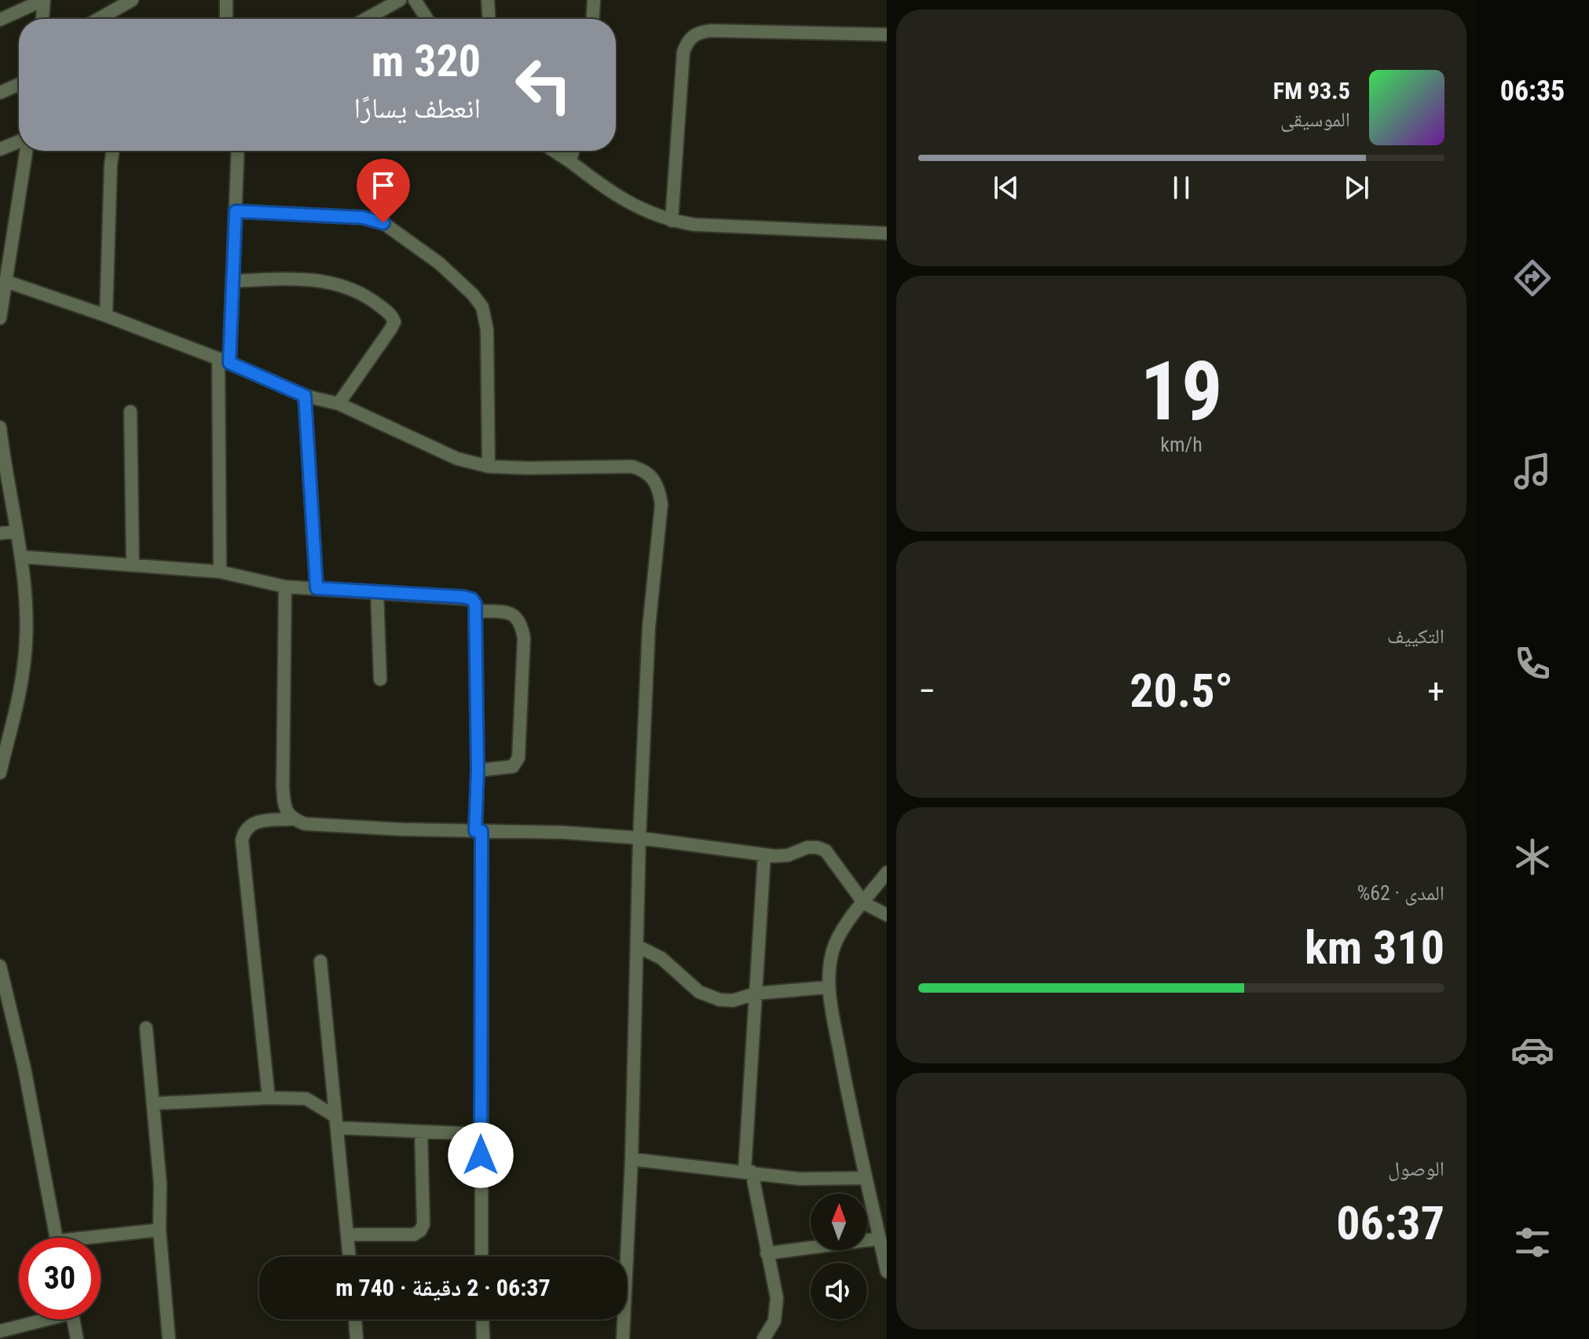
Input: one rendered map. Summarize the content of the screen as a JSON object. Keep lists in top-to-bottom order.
{
  "north": "top",
  "page": {
    "tabs": "06:35",
    "turn": ["320 m", "انعطف يسارًا"],
    "song": ["93.5 FM", "الموسيقى"],
    "tile": [
      ["19", "km/h"],
      "التكييف",
      ["المدى · 62%", "310 km"],
      ["الوصول", "06:37"]
    ],
    "heat": ["−", "20.5°", "+"],
    "limit": "30",
    "trip": "06:37 · 2 دقيقة · 740 m"
  }
}
